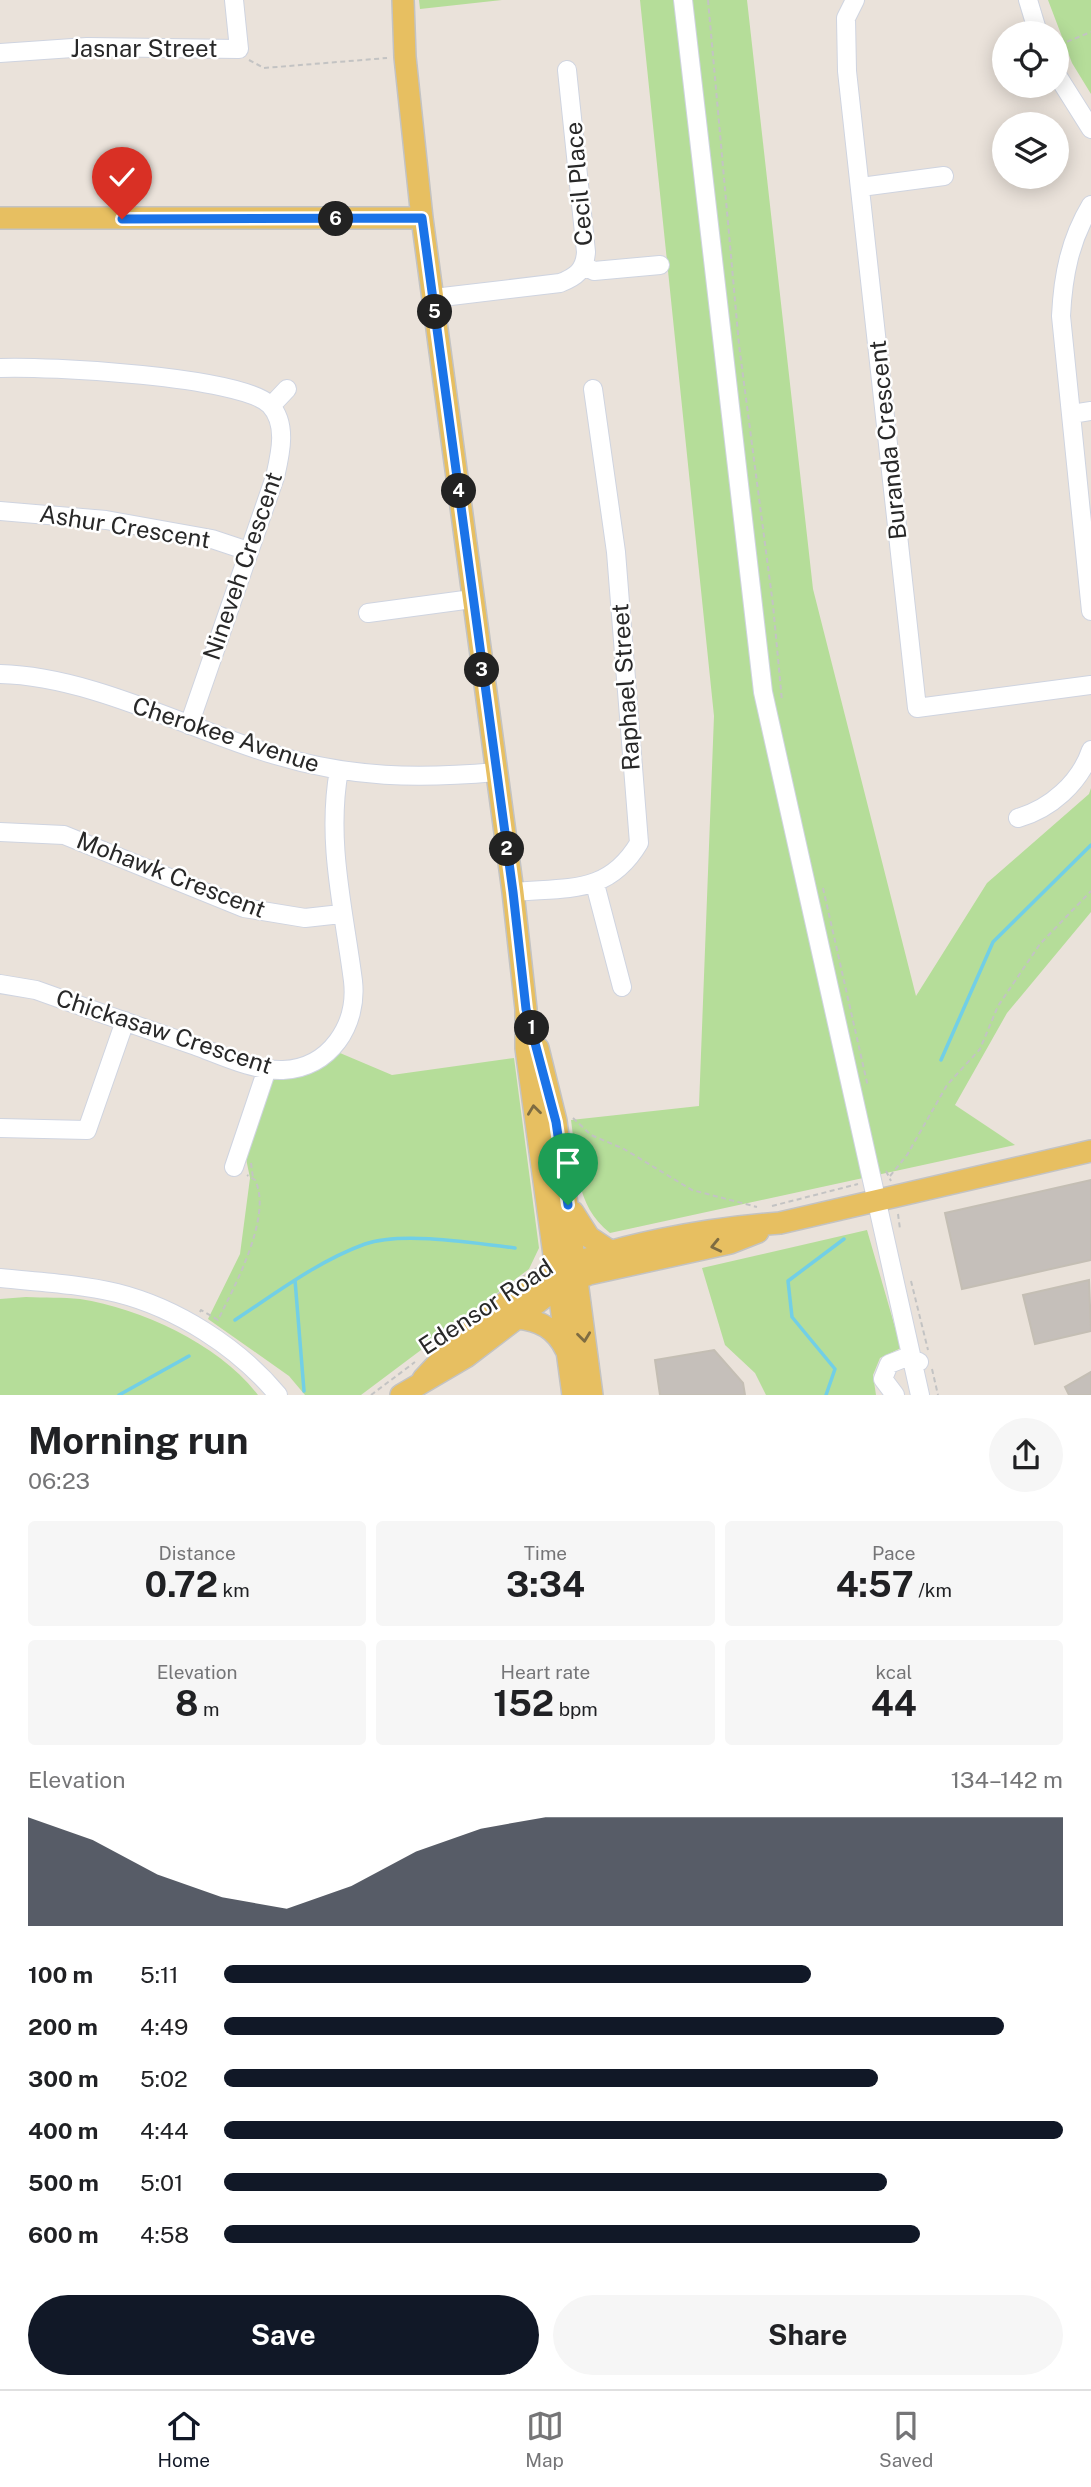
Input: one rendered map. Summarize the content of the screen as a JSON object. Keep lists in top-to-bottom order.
{
  "streets": {
    "main road": ["Edensor Road"],
    "street": [
      "Jasnar Street",
      "Cecil Place",
      "Buranda Crescent",
      "Ashur Crescent",
      "Nineveh Crescent",
      "Raphael Street",
      "Cherokee Avenue",
      "Mohawk Crescent",
      "Chickasaw Crescent"
    ]
  },
  "crossings": [
    ["Ashur Crescent", "Nineveh Crescent"],
    ["Nineveh Crescent", "Cherokee Avenue"],
    ["Cherokee Avenue", "Chickasaw Crescent"],
    ["Mohawk Crescent", "Chickasaw Crescent"]
  ],
  "page": {
    "pins": [
      "6",
      "5",
      "4",
      "3",
      "2",
      "1"
    ],
    "heading": ["Morning run", "06:23"],
    "stats": [
      ["Distance", "0.72 km"],
      ["Time", "3:34"],
      ["Pace", "4:57 /km"],
      ["Elevation", "8 m"],
      ["Heart rate", "152 bpm"],
      ["kcal", "44"]
    ],
    "chart": ["Elevation", "134–142 m"],
    "list": [
      {
        "name": "100 m",
        "note": "5:11"
      },
      {
        "name": "200 m",
        "note": "4:49"
      },
      {
        "name": "300 m",
        "note": "5:02"
      },
      {
        "name": "400 m",
        "note": "4:44"
      },
      {
        "name": "500 m",
        "note": "5:01"
      },
      {
        "name": "600 m",
        "note": "4:58"
      }
    ],
    "buttons": ["Save", "Share"],
    "tabs": ["Home", "Map", "Saved"]
  }
}
